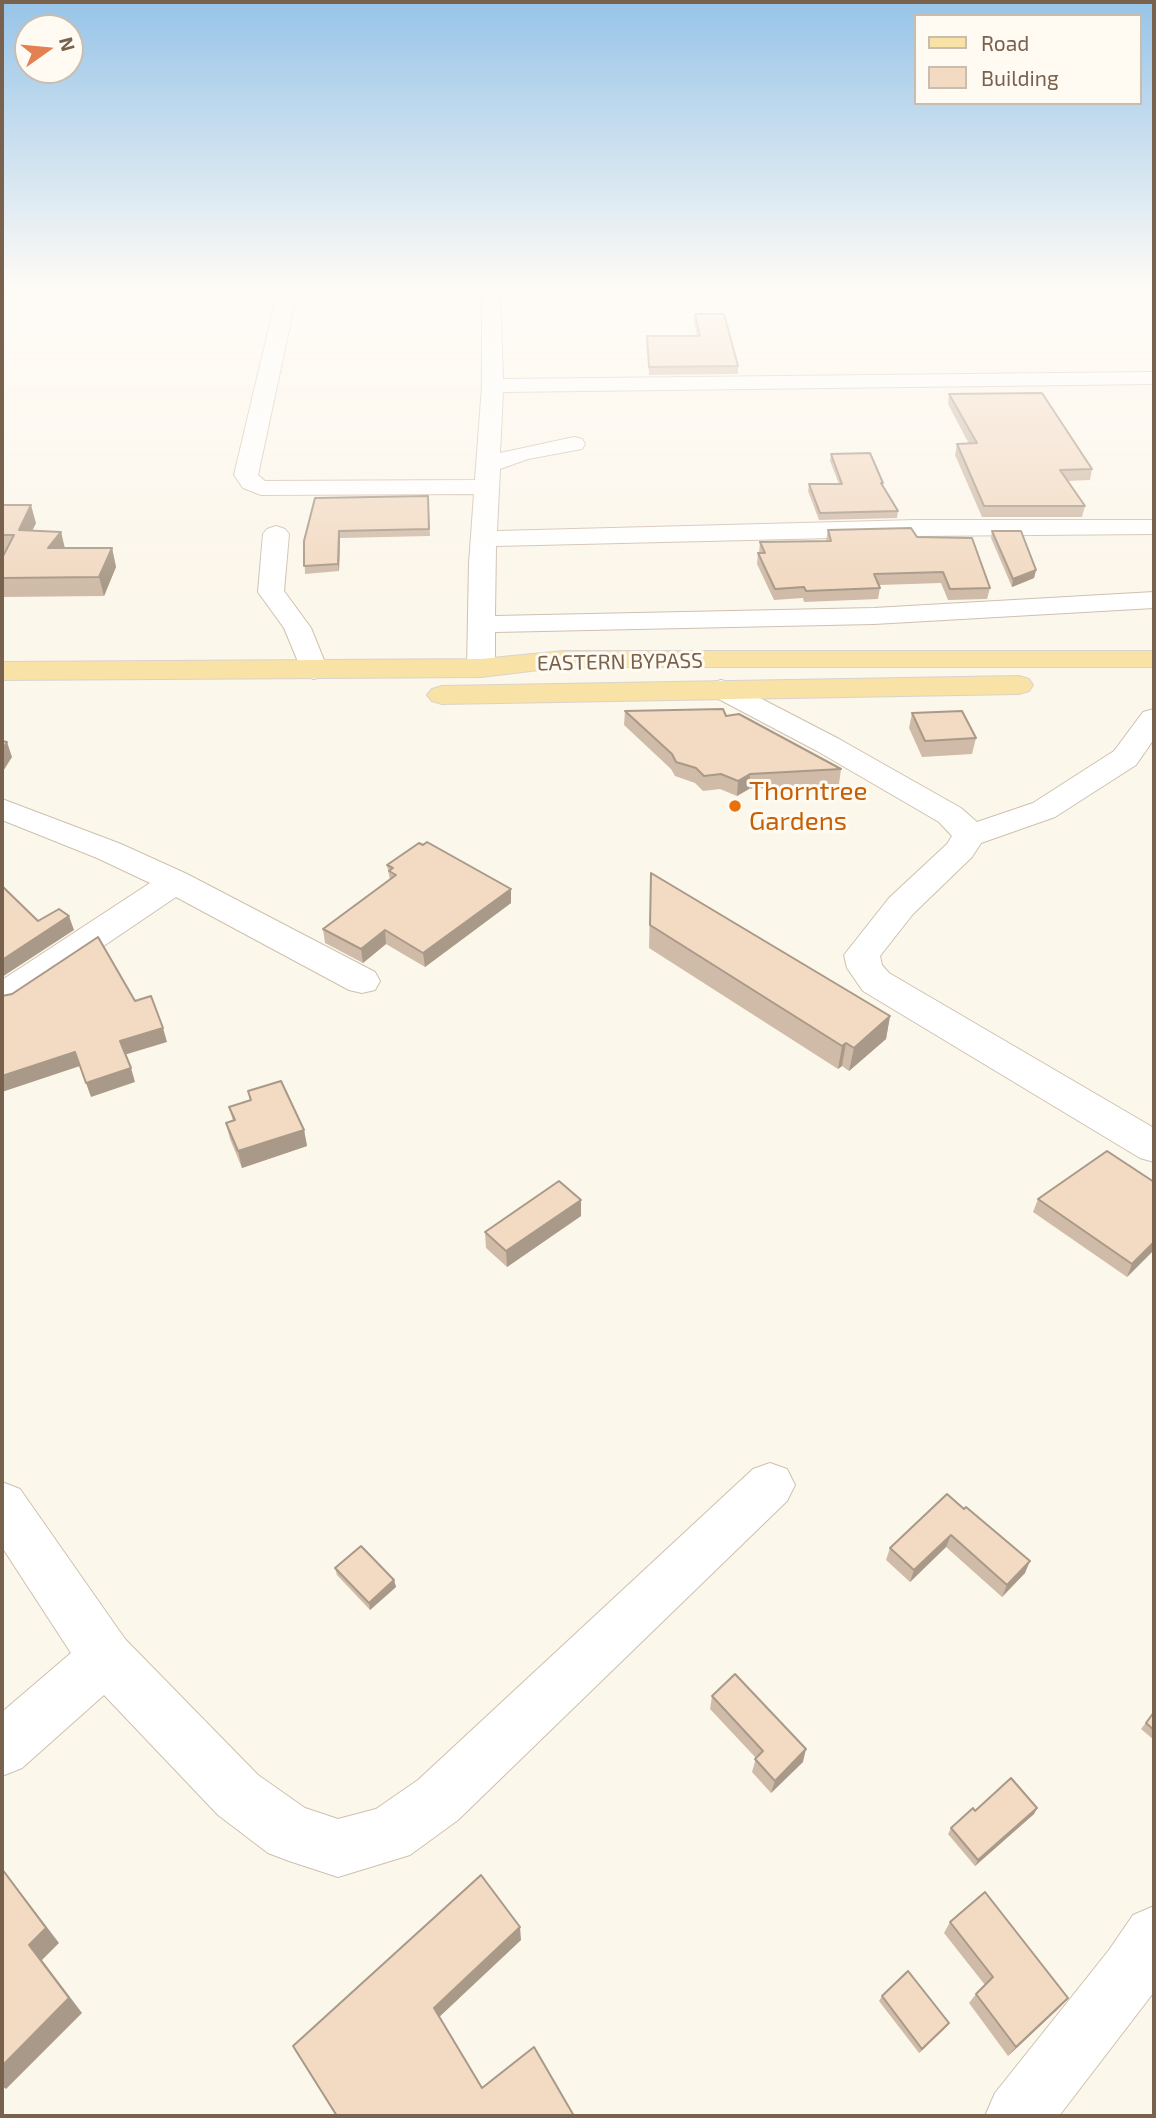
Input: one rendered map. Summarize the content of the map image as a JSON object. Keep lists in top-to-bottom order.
{
  "streets": {
    "main road": ["EASTERN BYPASS"]
  },
  "places": ["Thorntree Gardens"],
  "legend": ["Road", "Building"],
  "north": "right"
}
